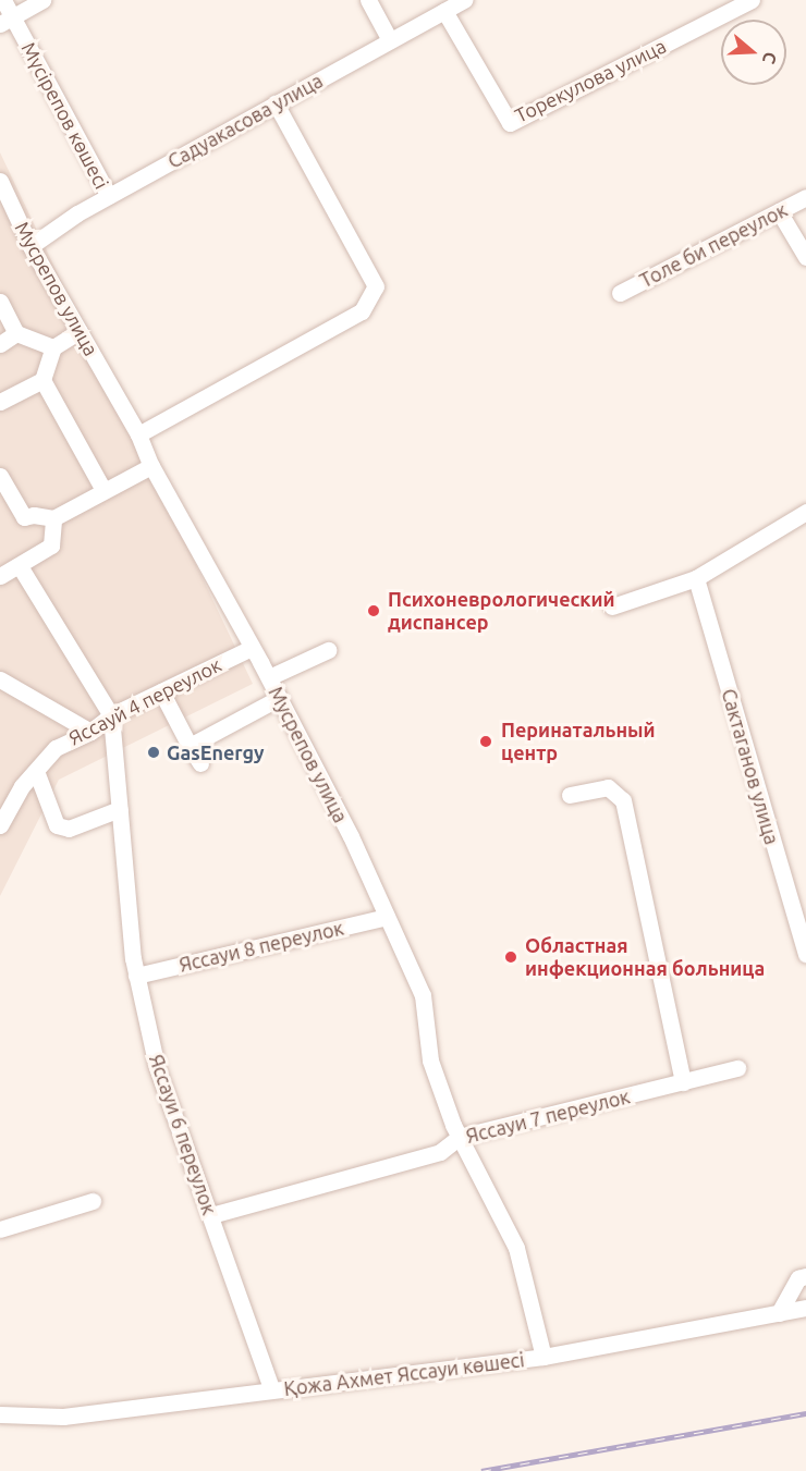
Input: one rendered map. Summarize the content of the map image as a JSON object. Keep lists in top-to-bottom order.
{
  "streets": {
    "street": [
      "Торекулова улица",
      "Мүсірепов көшесі",
      "Садуакасова улица",
      "Толе би переулок",
      "Мусрепов улица",
      "Яссауй 4 переулок",
      "Сактаганов улица",
      "Яссауи 8 переулок",
      "Яссауи 7 переулок",
      "Яссауи 6 переулок",
      "Қожа Ахмет Яссауи көшесі"
    ]
  },
  "crossings": [
    ["Торекулова улица", "Садуакасова улица"],
    ["Мүсірепов көшесі", "Садуакасова улица"],
    ["Садуакасова улица", "Мусрепов улица"],
    ["Мусрепов улица", "Яссауй 4 переулок"],
    ["Мусрепов улица", "Яссауи 8 переулок"],
    ["Мусрепов улица", "Яссауи 7 переулок"],
    ["Мусрепов улица", "Қожа Ахмет Яссауи көшесі"],
    ["Яссауй 4 переулок", "Яссауи 6 переулок"],
    ["Яссауи 8 переулок", "Яссауи 6 переулок"],
    ["Яссауи 7 переулок", "Яссауи 6 переулок"],
    ["Яссауи 6 переулок", "Қожа Ахмет Яссауи көшесі"]
  ],
  "places": [
    "Психоневрологический диспансер",
    "Перинатальный центр",
    "GasEnergy",
    "Областная инфекционная больница"
  ],
  "north": "right"
}
